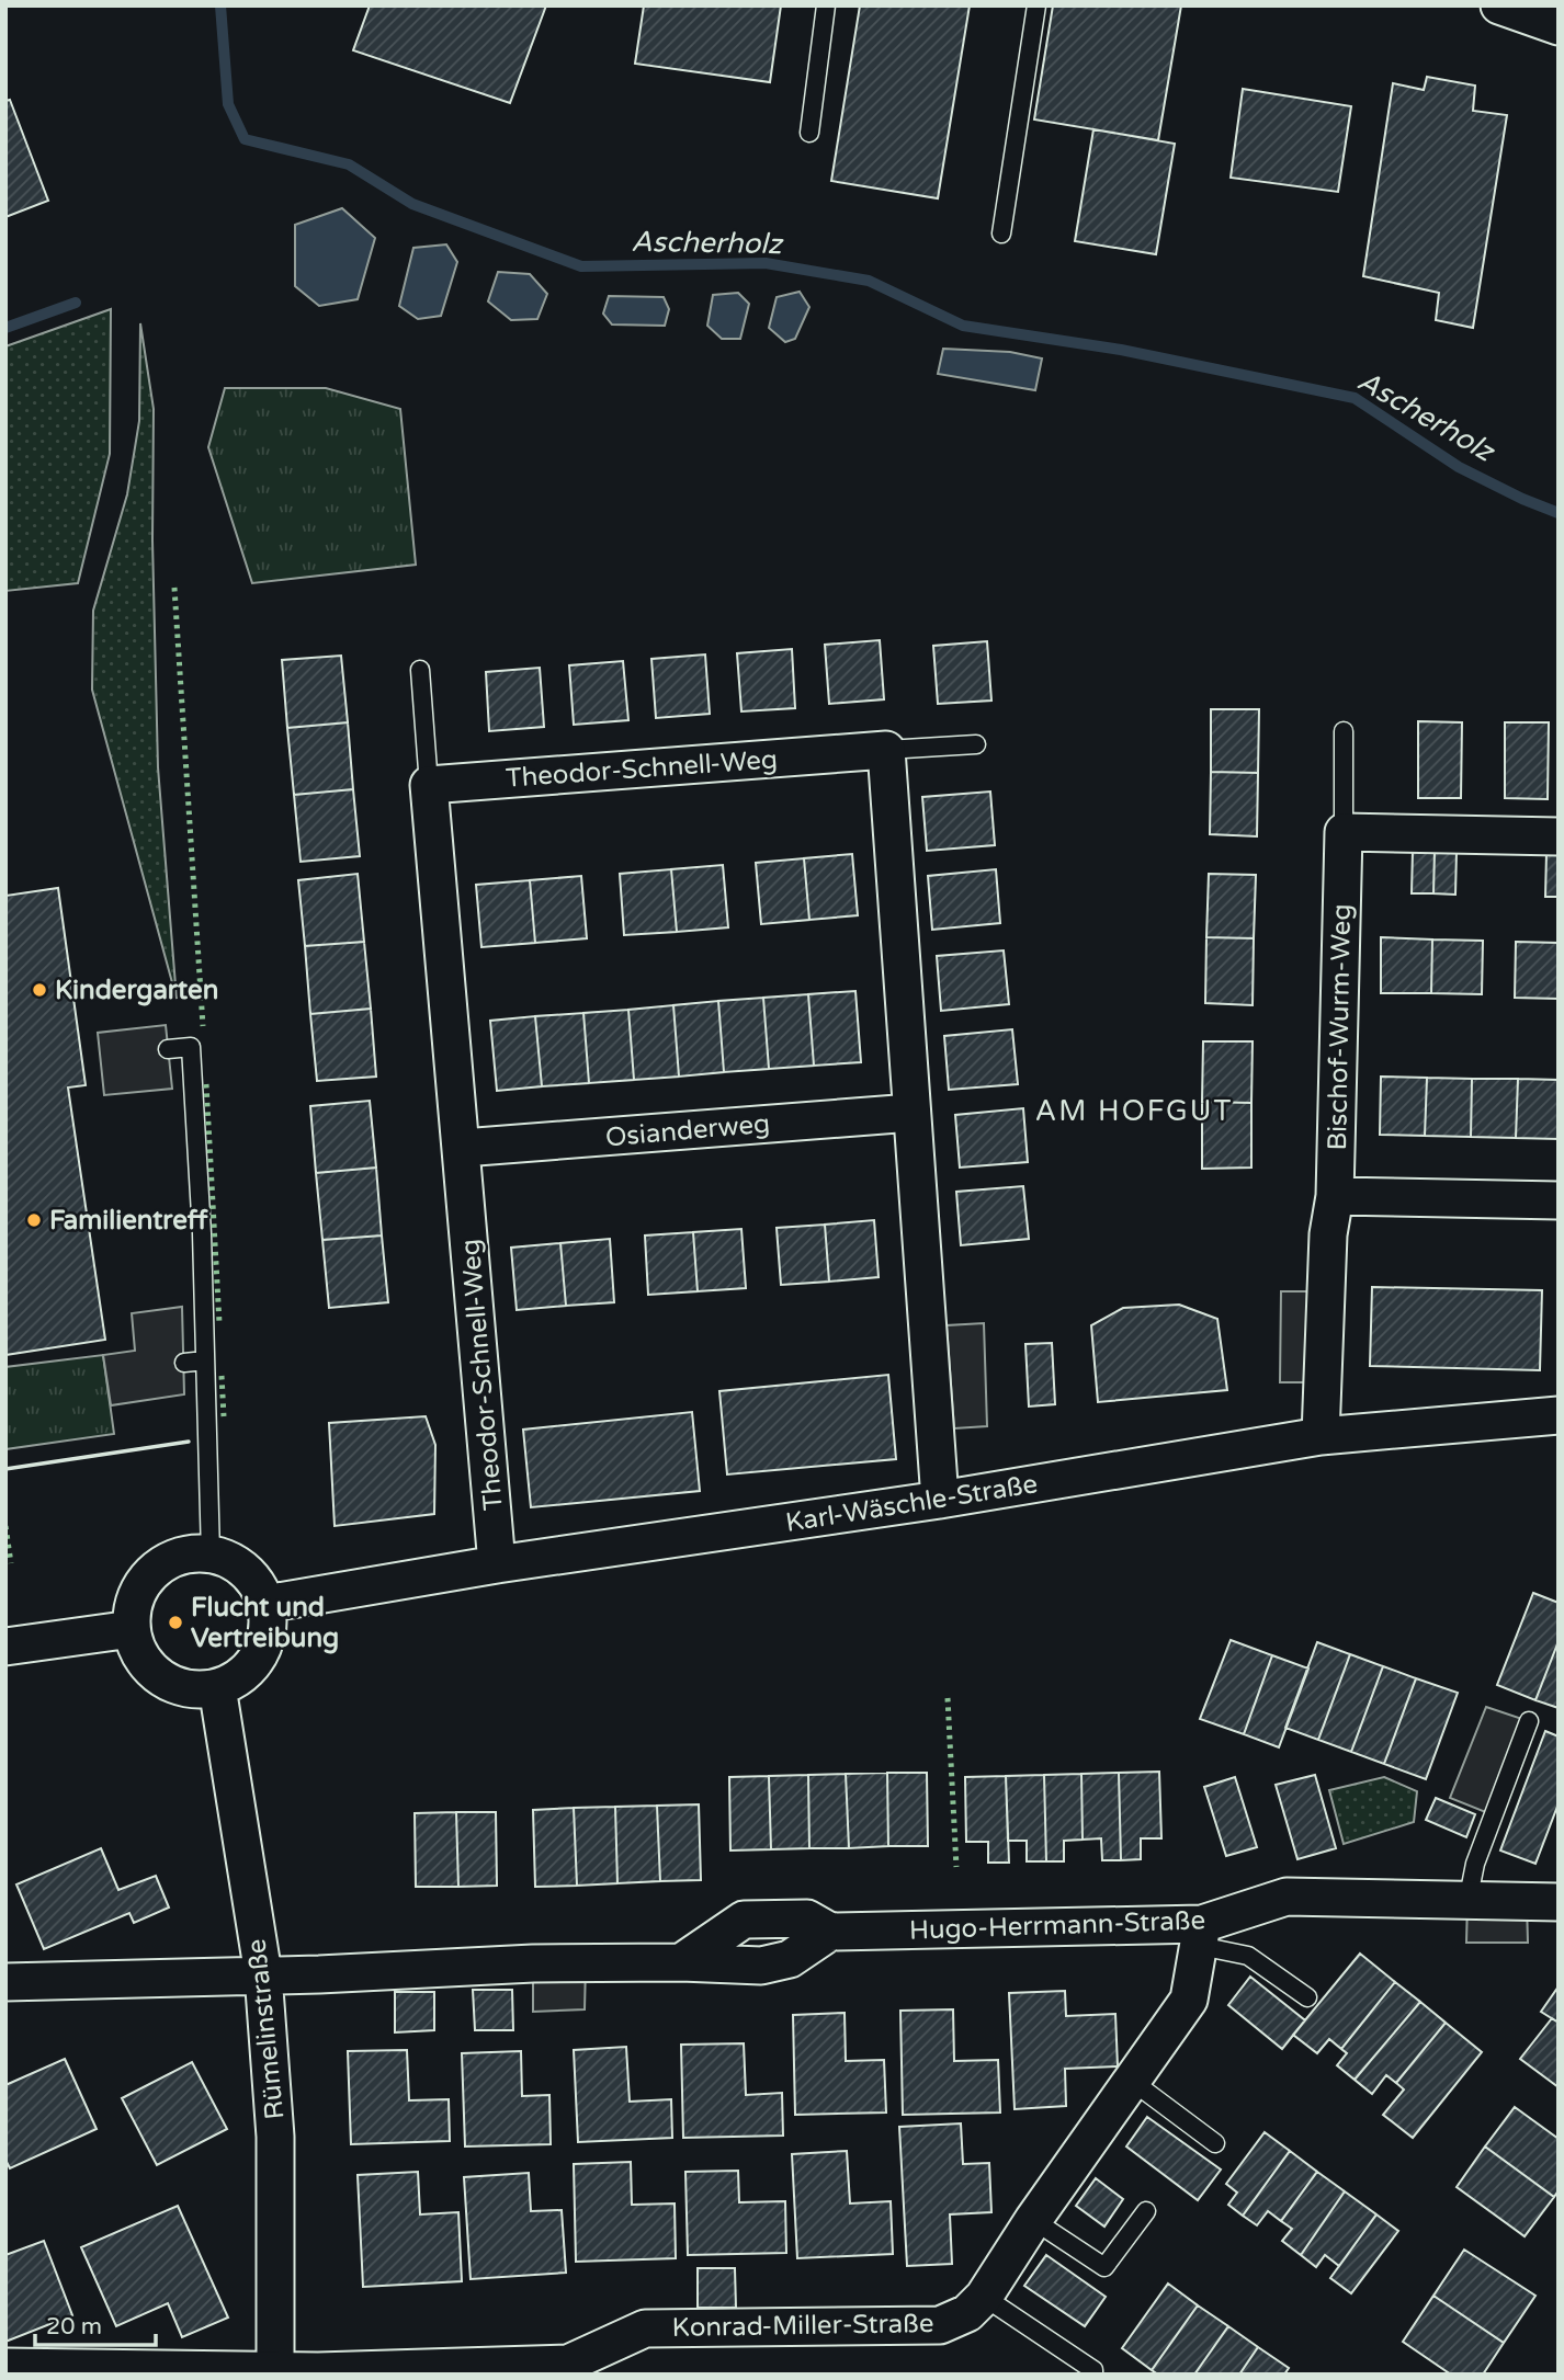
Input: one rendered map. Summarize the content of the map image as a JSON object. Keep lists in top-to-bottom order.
{
  "streets": {
    "street": [
      "Theodor-Schnell-Weg",
      "Bischof-Wurm-Weg",
      "Osianderweg",
      "Karl-Wäschle-Straße",
      "Hugo-Herrmann-Straße",
      "Rümelinstraße",
      "Konrad-Miller-Straße"
    ]
  },
  "crossings": [
    ["Theodor-Schnell-Weg", "Osianderweg"],
    ["Theodor-Schnell-Weg", "Karl-Wäschle-Straße"],
    ["Bischof-Wurm-Weg", "Karl-Wäschle-Straße"],
    ["Karl-Wäschle-Straße", "Rümelinstraße"],
    ["Hugo-Herrmann-Straße", "Rümelinstraße"],
    ["Hugo-Herrmann-Straße", "Konrad-Miller-Straße"],
    ["Rümelinstraße", "Konrad-Miller-Straße"]
  ],
  "districts": ["AM HOFGUT"],
  "water": ["Ascherholz"],
  "places": ["Kindergarten", "Familientreff", "Flucht und Vertreibung"],
  "scale_bar": "20 m"
}
